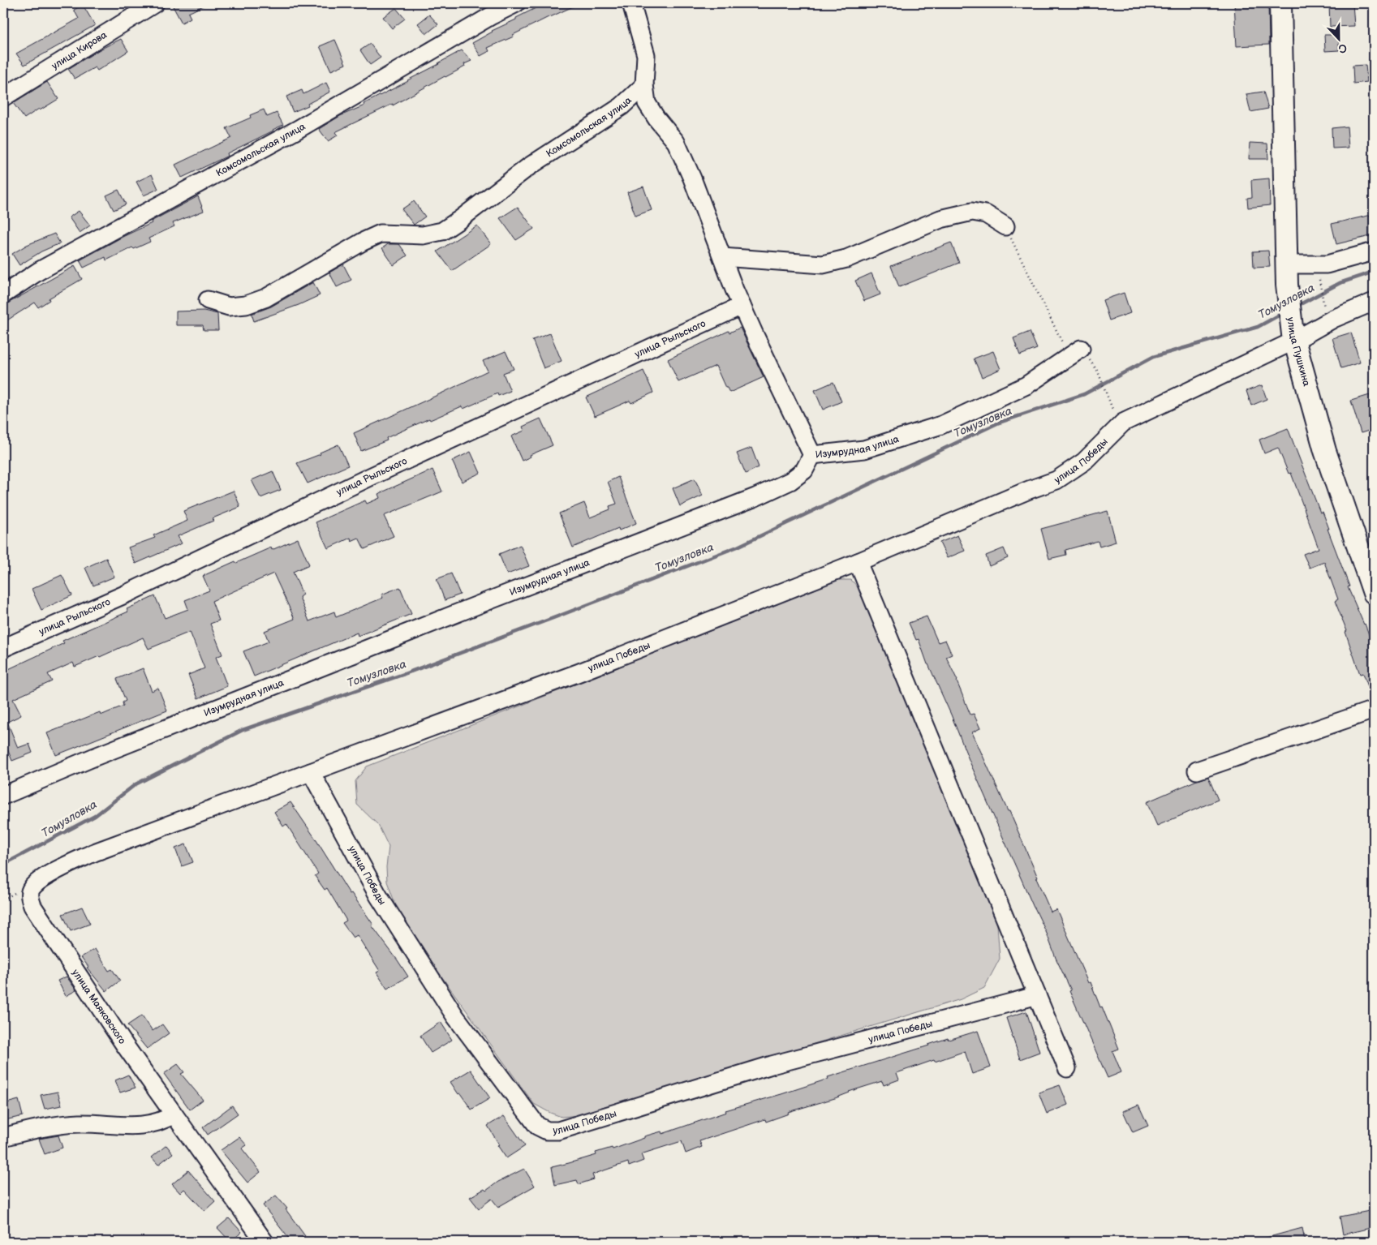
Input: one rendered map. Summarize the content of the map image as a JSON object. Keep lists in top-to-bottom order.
{
  "streets": {
    "main road": ["улица Пушкина"],
    "street": [
      "улица Кирова",
      "Комсомольская улица",
      "улица Рыльского",
      "Изумрудная улица",
      "улица Победы",
      "улица Маяковского"
    ]
  },
  "crossings": [
    ["улица Пушкина", "улица Победы"],
    ["улица Победы", "улица Маяковского"]
  ],
  "water": ["Томузловка"],
  "north": "bottom"
}
